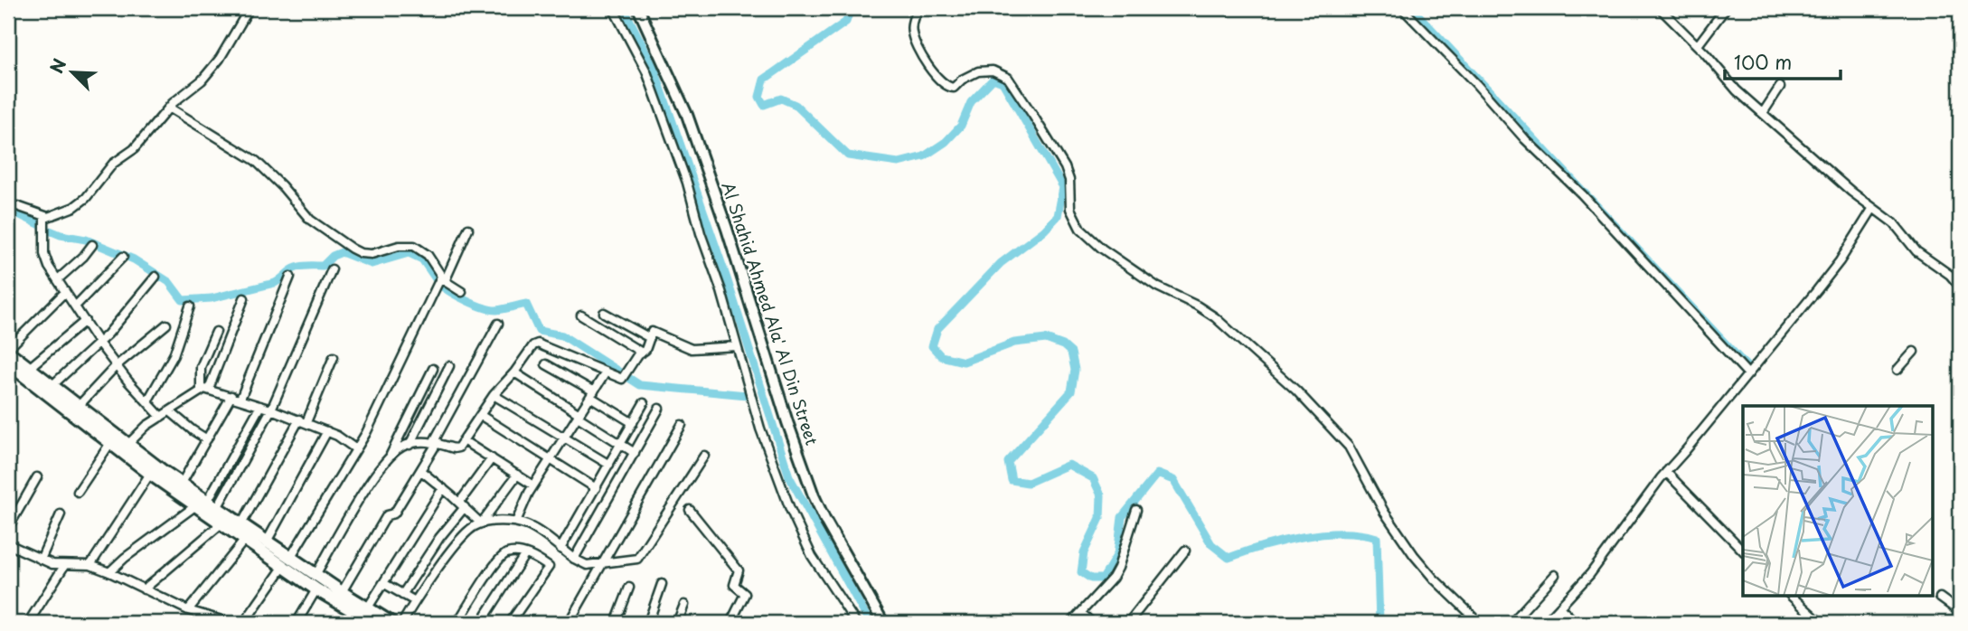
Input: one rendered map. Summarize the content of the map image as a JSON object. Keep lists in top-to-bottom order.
{
  "streets": {
    "main road": ["Al Shahid Ahmed Ala' Al Din Street"]
  },
  "scale_bar": "100 m",
  "north": "top left"
}
